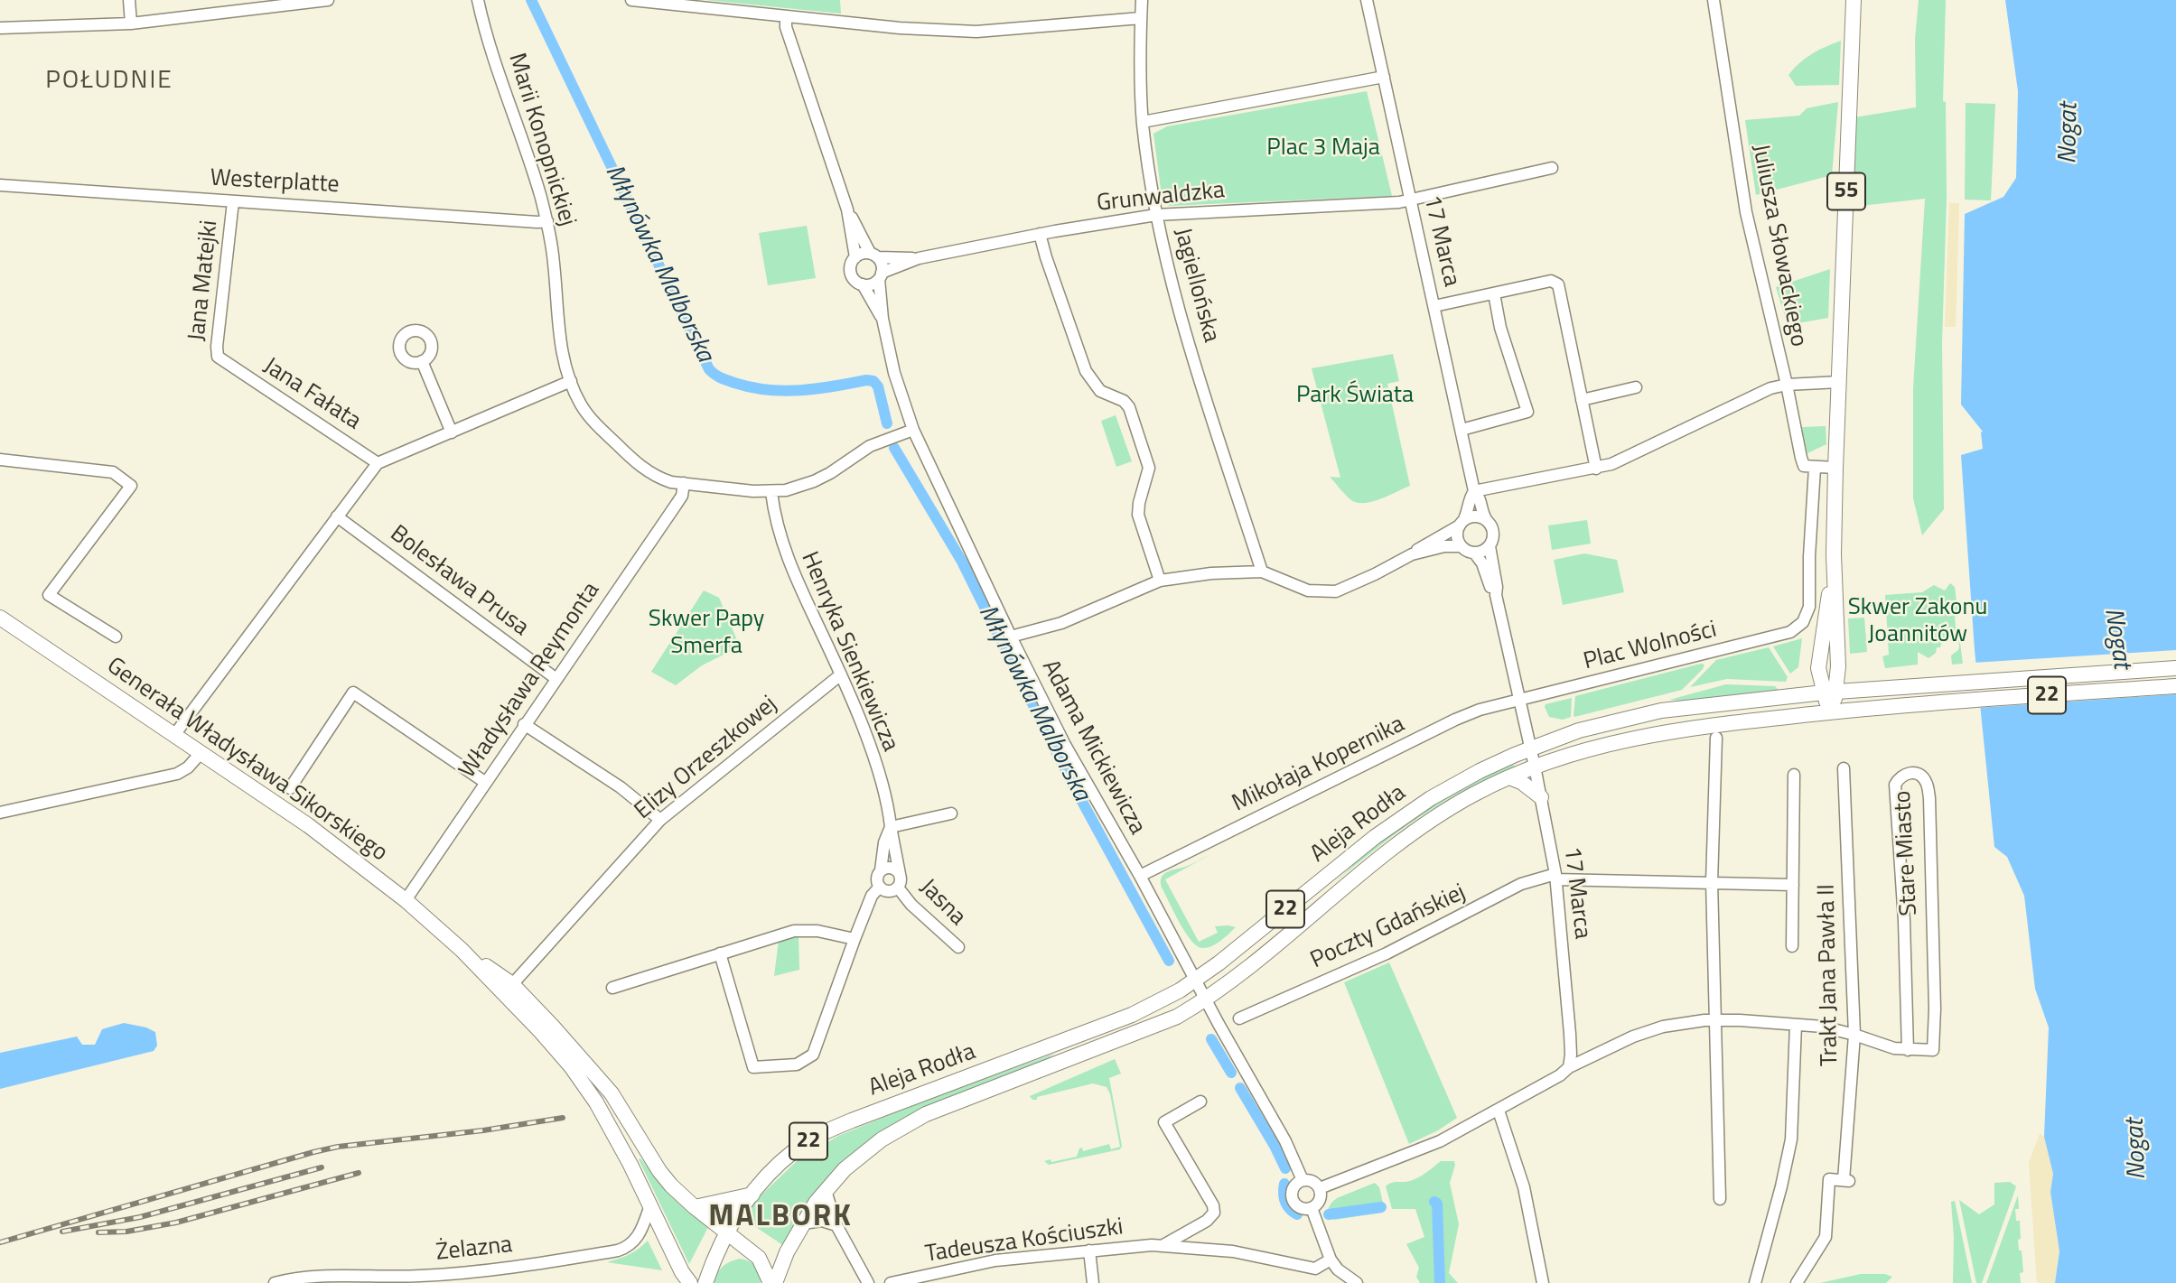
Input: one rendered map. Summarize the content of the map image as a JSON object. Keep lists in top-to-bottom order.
{
  "streets": {
    "main road": [
      "55",
      "22",
      "Generała Władysława Sikorskiego",
      "Aleja Rodła"
    ],
    "street": [
      "Marii Konopnickiej",
      "Westerplatte",
      "Grunwaldzka",
      "17 Marca",
      "Juliusza Słowackiego",
      "Jana Matejki",
      "Jagiellońska",
      "Jana Fałata",
      "Bolesława Prusa",
      "Plac Wolności",
      "Henryka Sienkiewicza",
      "Władysława Reymonta",
      "Adama Mickiewicza",
      "Elizy Orzeszkowej",
      "Mikołaja Kopernika",
      "Stare Miasto",
      "Jasna",
      "Poczty Gdańskiej",
      "Trakt Jana Pawła II",
      "Tadeusza Kościuszki",
      "Żelazna"
    ]
  },
  "crossings": [
    ["Marii Konopnickiej", "Westerplatte"],
    ["Marii Konopnickiej", "Henryka Sienkiewicza"],
    ["Marii Konopnickiej", "Władysława Reymonta"],
    ["Marii Konopnickiej", "Adama Mickiewicza"],
    ["Westerplatte", "Jana Matejki"],
    ["55", "Aleja Rodła"],
    ["Grunwaldzka", "17 Marca"],
    ["Grunwaldzka", "Jagiellońska"],
    ["Grunwaldzka", "Adama Mickiewicza"],
    ["17 Marca", "Plac Wolności"],
    ["17 Marca", "Mikołaja Kopernika"],
    ["17 Marca", "Aleja Rodła"],
    ["17 Marca", "Stare Miasto"],
    ["17 Marca", "Poczty Gdańskiej"],
    ["Juliusza Słowackiego", "Plac Wolności"],
    ["Jana Matejki", "Jana Fałata"],
    ["Bolesława Prusa", "Władysława Reymonta"],
    ["Plac Wolności", "Mikołaja Kopernika"],
    ["Henryka Sienkiewicza", "Elizy Orzeszkowej"],
    ["Henryka Sienkiewicza", "Jasna"],
    ["Władysława Reymonta", "Generała Władysława Sikorskiego"],
    ["22", "Generała Władysława Sikorskiego"],
    ["22", "Aleja Rodła"],
    ["Adama Mickiewicza", "Mikołaja Kopernika"],
    ["Adama Mickiewicza", "Aleja Rodła"],
    ["Adama Mickiewicza", "Stare Miasto"],
    ["Elizy Orzeszkowej", "Generała Władysława Sikorskiego"],
    ["Generała Władysława Sikorskiego", "Aleja Rodła"],
    ["Generała Władysława Sikorskiego", "Żelazna"],
    ["Stare Miasto", "Trakt Jana Pawła II"]
  ],
  "districts": ["POŁUDNIE", "MALBORK"],
  "water": ["Nogat", "Młynówka Malborska"],
  "parks": [
    "Plac 3 Maja",
    "Park Świata",
    "Skwer Zakonu Joannitów",
    "Skwer Papy Smerfa"
  ]
}
